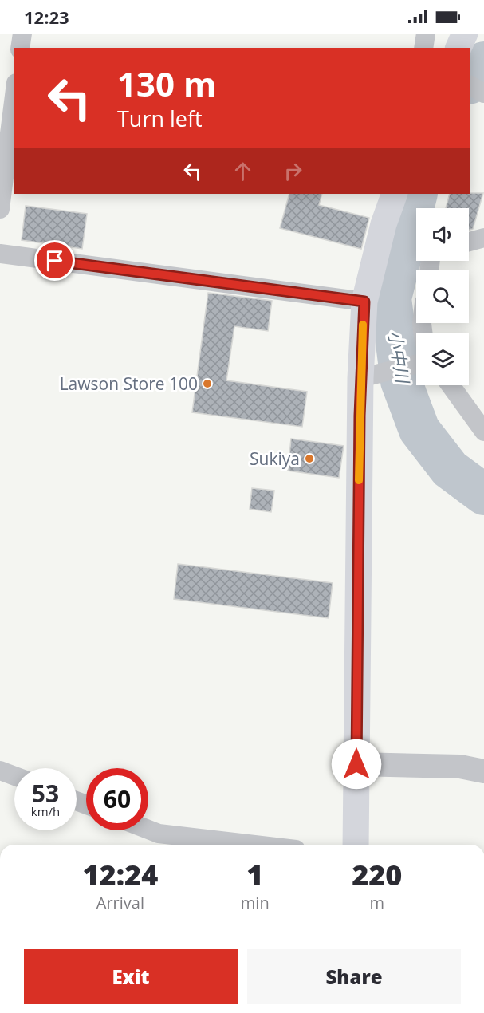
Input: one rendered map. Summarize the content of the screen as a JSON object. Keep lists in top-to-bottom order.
{
  "water": ["小中川"],
  "places": ["Lawson Store 100", "Sukiya"],
  "page": {
    "status": "12:23",
    "turn": ["130 m", "Turn left"],
    "speed": "53 km/h",
    "limit": "60",
    "eta": [
      "12:24",
      "Arrival",
      "1",
      "min",
      "220",
      "m"
    ],
    "buttons": ["Exit", "Share"]
  }
}
